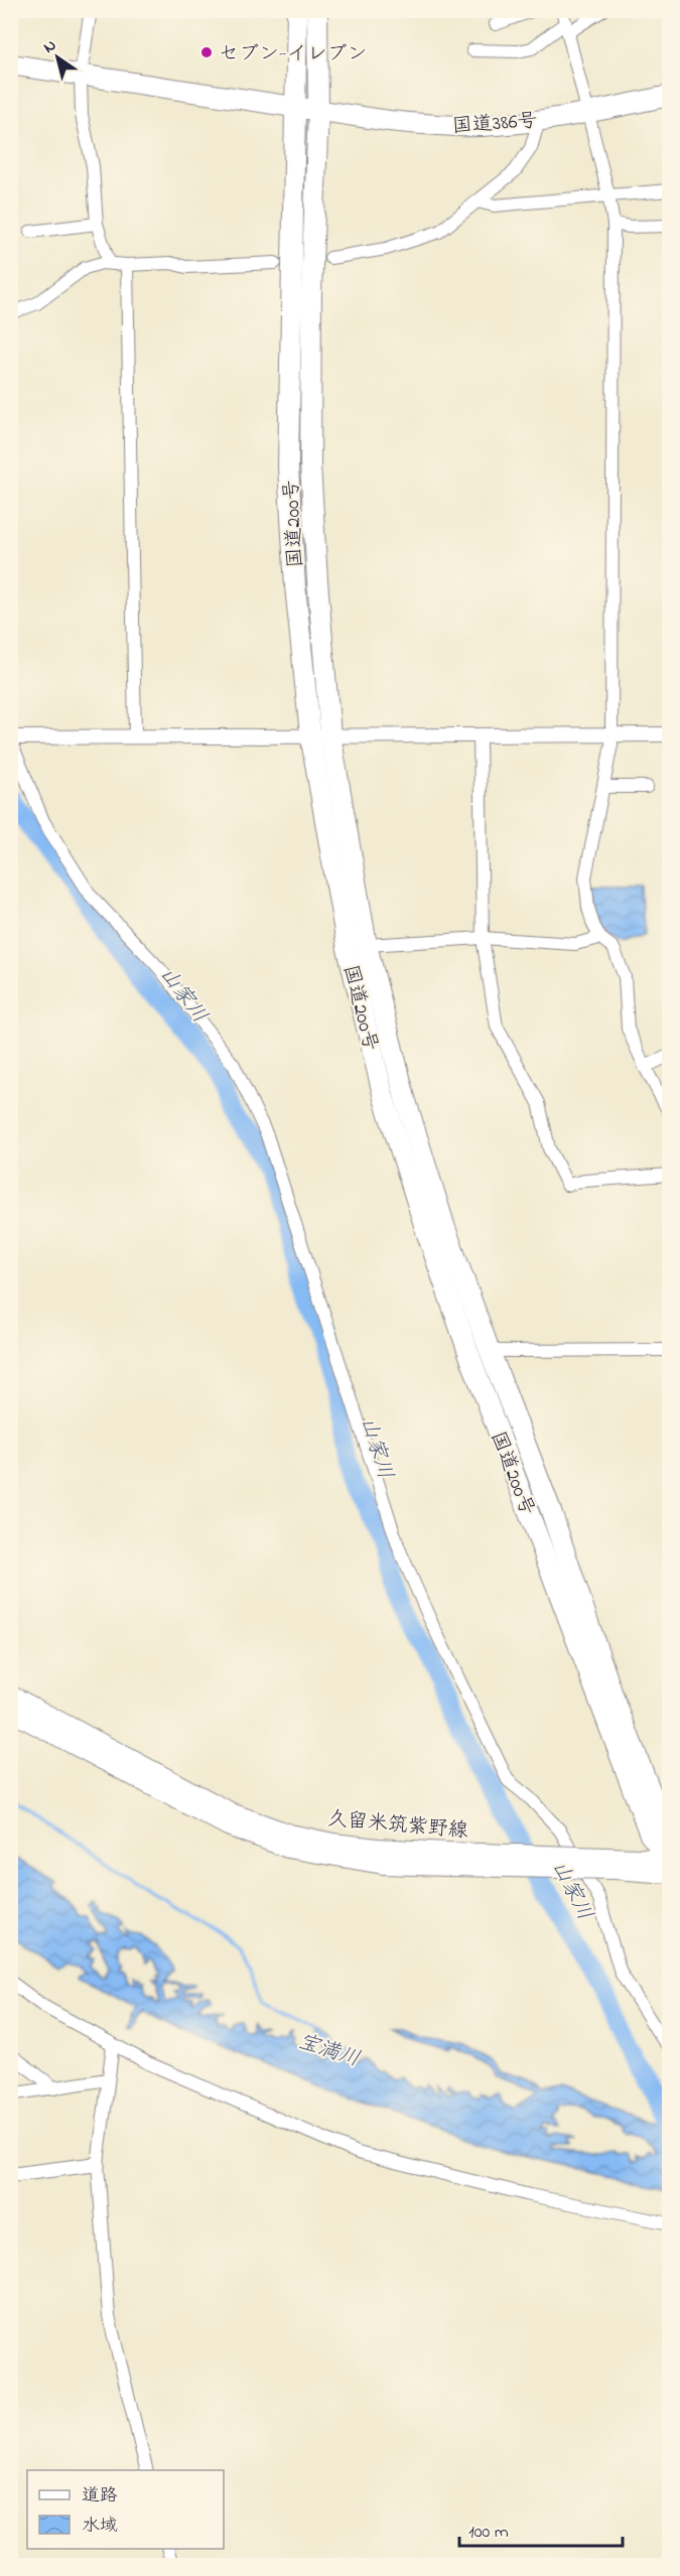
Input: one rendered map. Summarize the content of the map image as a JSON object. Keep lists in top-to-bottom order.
{
  "streets": {
    "highway": ["国道386号", "国道200号"],
    "main road": ["久留米筑紫野線"]
  },
  "crossings": [
    ["国道386号", "国道200号"],
    ["国道200号", "久留米筑紫野線"]
  ],
  "water": ["山家川", "宝満川"],
  "places": ["セブン-イレブン"],
  "legend": ["道路", "水域"],
  "scale_bar": "100 m",
  "north": "top left"
}
